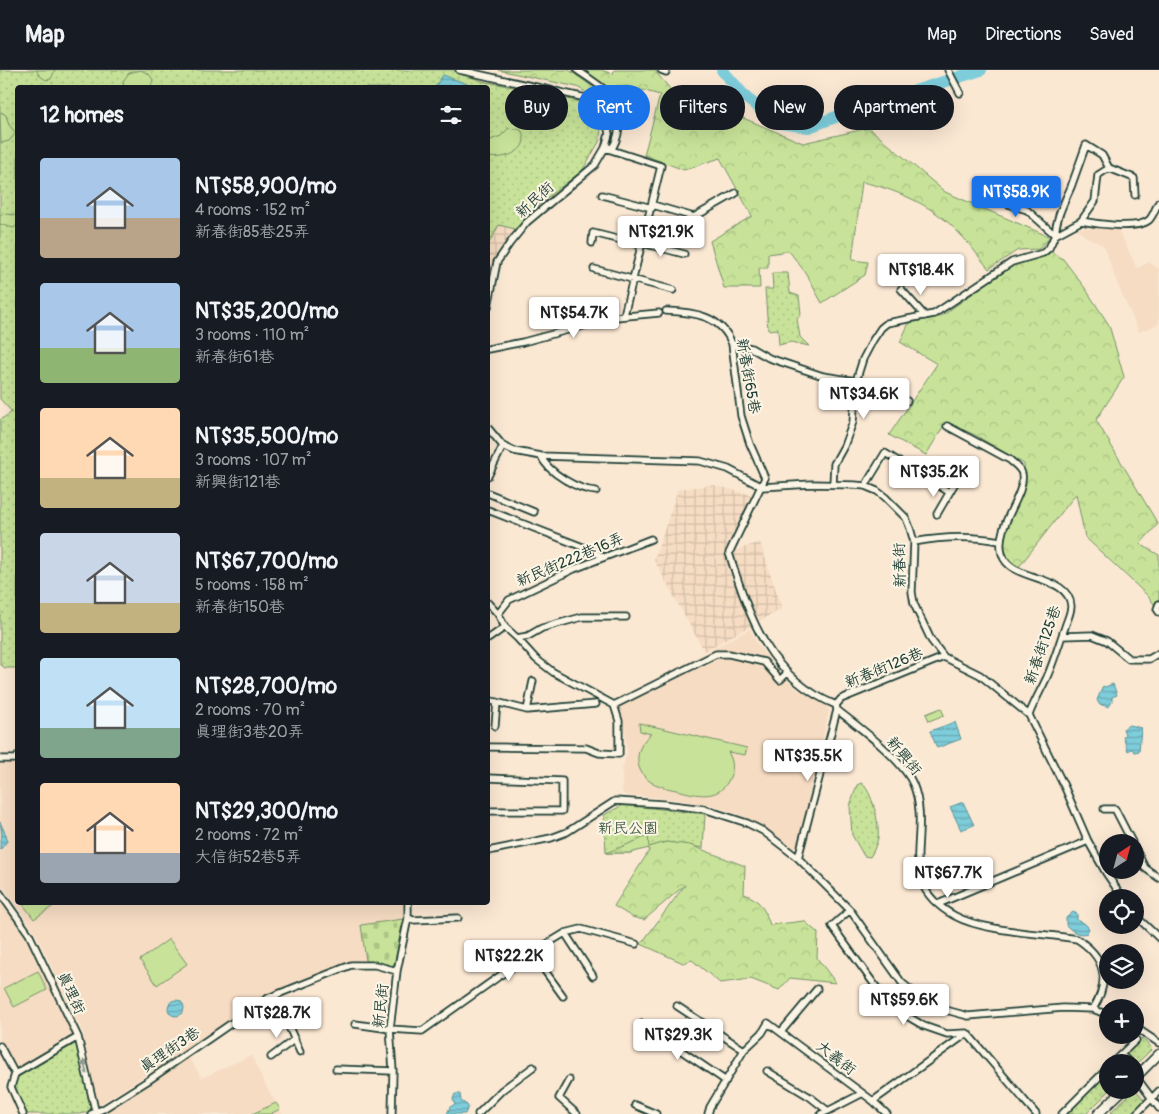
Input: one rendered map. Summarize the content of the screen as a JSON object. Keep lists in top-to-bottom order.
{
  "streets": {
    "street": [
      "新民街",
      "新春街65巷",
      "新民街222巷16弄",
      "新春街",
      "新春街125巷",
      "新春街126巷",
      "新興街",
      "真理街",
      "真理街3巷",
      "大義街"
    ]
  },
  "crossings": [
    ["新民街", "真理街3巷"],
    ["新春街65巷", "新春街"],
    ["新春街65巷", "新興街"],
    ["新春街", "新春街125巷"],
    ["新春街", "新春街126巷"],
    ["新春街", "新興街"],
    ["新春街126巷", "新興街"],
    ["真理街", "真理街3巷"]
  ],
  "parks": ["新民公園"],
  "north": "top right",
  "page": {
    "header": "Map",
    "nav": ["Map", "Directions", "Saved"],
    "chip": [
      "Buy",
      "Rent",
      "Filters",
      "New",
      "Apartment"
    ],
    "heading": "12 homes",
    "list": [
      {
        "name": "NT$58,900/mo",
        "note": "4 rooms · 152 m² · 新春街85巷25弄"
      },
      {
        "name": "NT$35,200/mo",
        "note": "3 rooms · 110 m² · 新春街61巷"
      },
      {
        "name": "NT$35,500/mo",
        "note": "3 rooms · 107 m² · 新興街121巷"
      },
      {
        "name": "NT$67,700/mo",
        "note": "5 rooms · 158 m² · 新春街150巷"
      },
      {
        "name": "NT$28,700/mo",
        "note": "2 rooms · 70 m² · 真理街3巷20弄"
      },
      {
        "name": "NT$29,300/mo",
        "note": "2 rooms · 72 m² · 大信街52巷5弄"
      }
    ],
    "price": [
      "NT$58.9K",
      "NT$21.9K",
      "NT$18.4K",
      "NT$54.7K",
      "NT$34.6K",
      "NT$35.2K",
      "NT$35.5K",
      "NT$67.7K",
      "NT$22.2K",
      "NT$59.6K",
      "NT$28.7K",
      "NT$29.3K"
    ],
    "map_buttons": ["+", "−"]
  }
}
